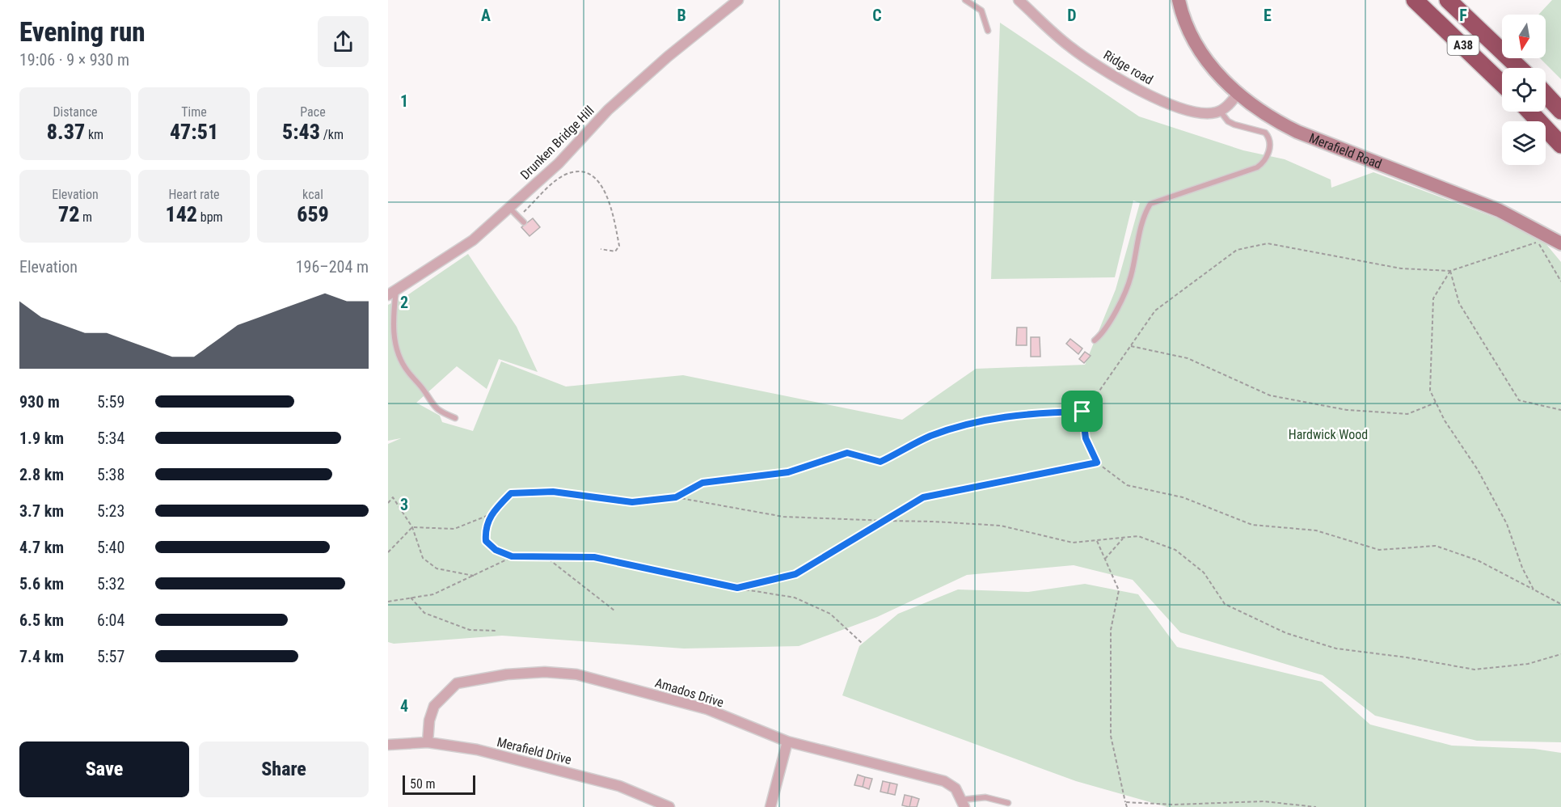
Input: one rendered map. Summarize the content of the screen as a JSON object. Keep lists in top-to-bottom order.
{
  "streets": {
    "highway": ["A38"],
    "street": [
      "Ridge road",
      "Drunken Bridge Hill",
      "Merafield Road",
      "Amados Drive",
      "Merafield Drive"
    ]
  },
  "crossings": [
    ["Amados Drive", "Merafield Drive"]
  ],
  "parks": ["Hardwick Wood"],
  "scale_bar": "50 m",
  "north": "bottom",
  "page": {
    "heading": ["Evening run", "19:06 · 9 × 930 m"],
    "stats": [
      ["Distance", "8.37 km"],
      ["Time", "47:51"],
      ["Pace", "5:43 /km"],
      ["Elevation", "72 m"],
      ["Heart rate", "142 bpm"],
      ["kcal", "659"]
    ],
    "chart": ["Elevation", "196–204 m"],
    "list": [
      {
        "name": "930 m",
        "note": "5:59"
      },
      {
        "name": "1.9 km",
        "note": "5:34"
      },
      {
        "name": "2.8 km",
        "note": "5:38"
      },
      {
        "name": "3.7 km",
        "note": "5:23"
      },
      {
        "name": "4.7 km",
        "note": "5:40"
      },
      {
        "name": "5.6 km",
        "note": "5:32"
      },
      {
        "name": "6.5 km",
        "note": "6:04"
      },
      {
        "name": "7.4 km",
        "note": "5:57"
      }
    ],
    "buttons": ["Save", "Share"],
    "scale": "50 m"
  },
  "grid": {
    "columns": [
      "A",
      "B",
      "C",
      "D",
      "E",
      "F"
    ],
    "rows": [
      "1",
      "2",
      "3",
      "4"
    ]
  }
}
